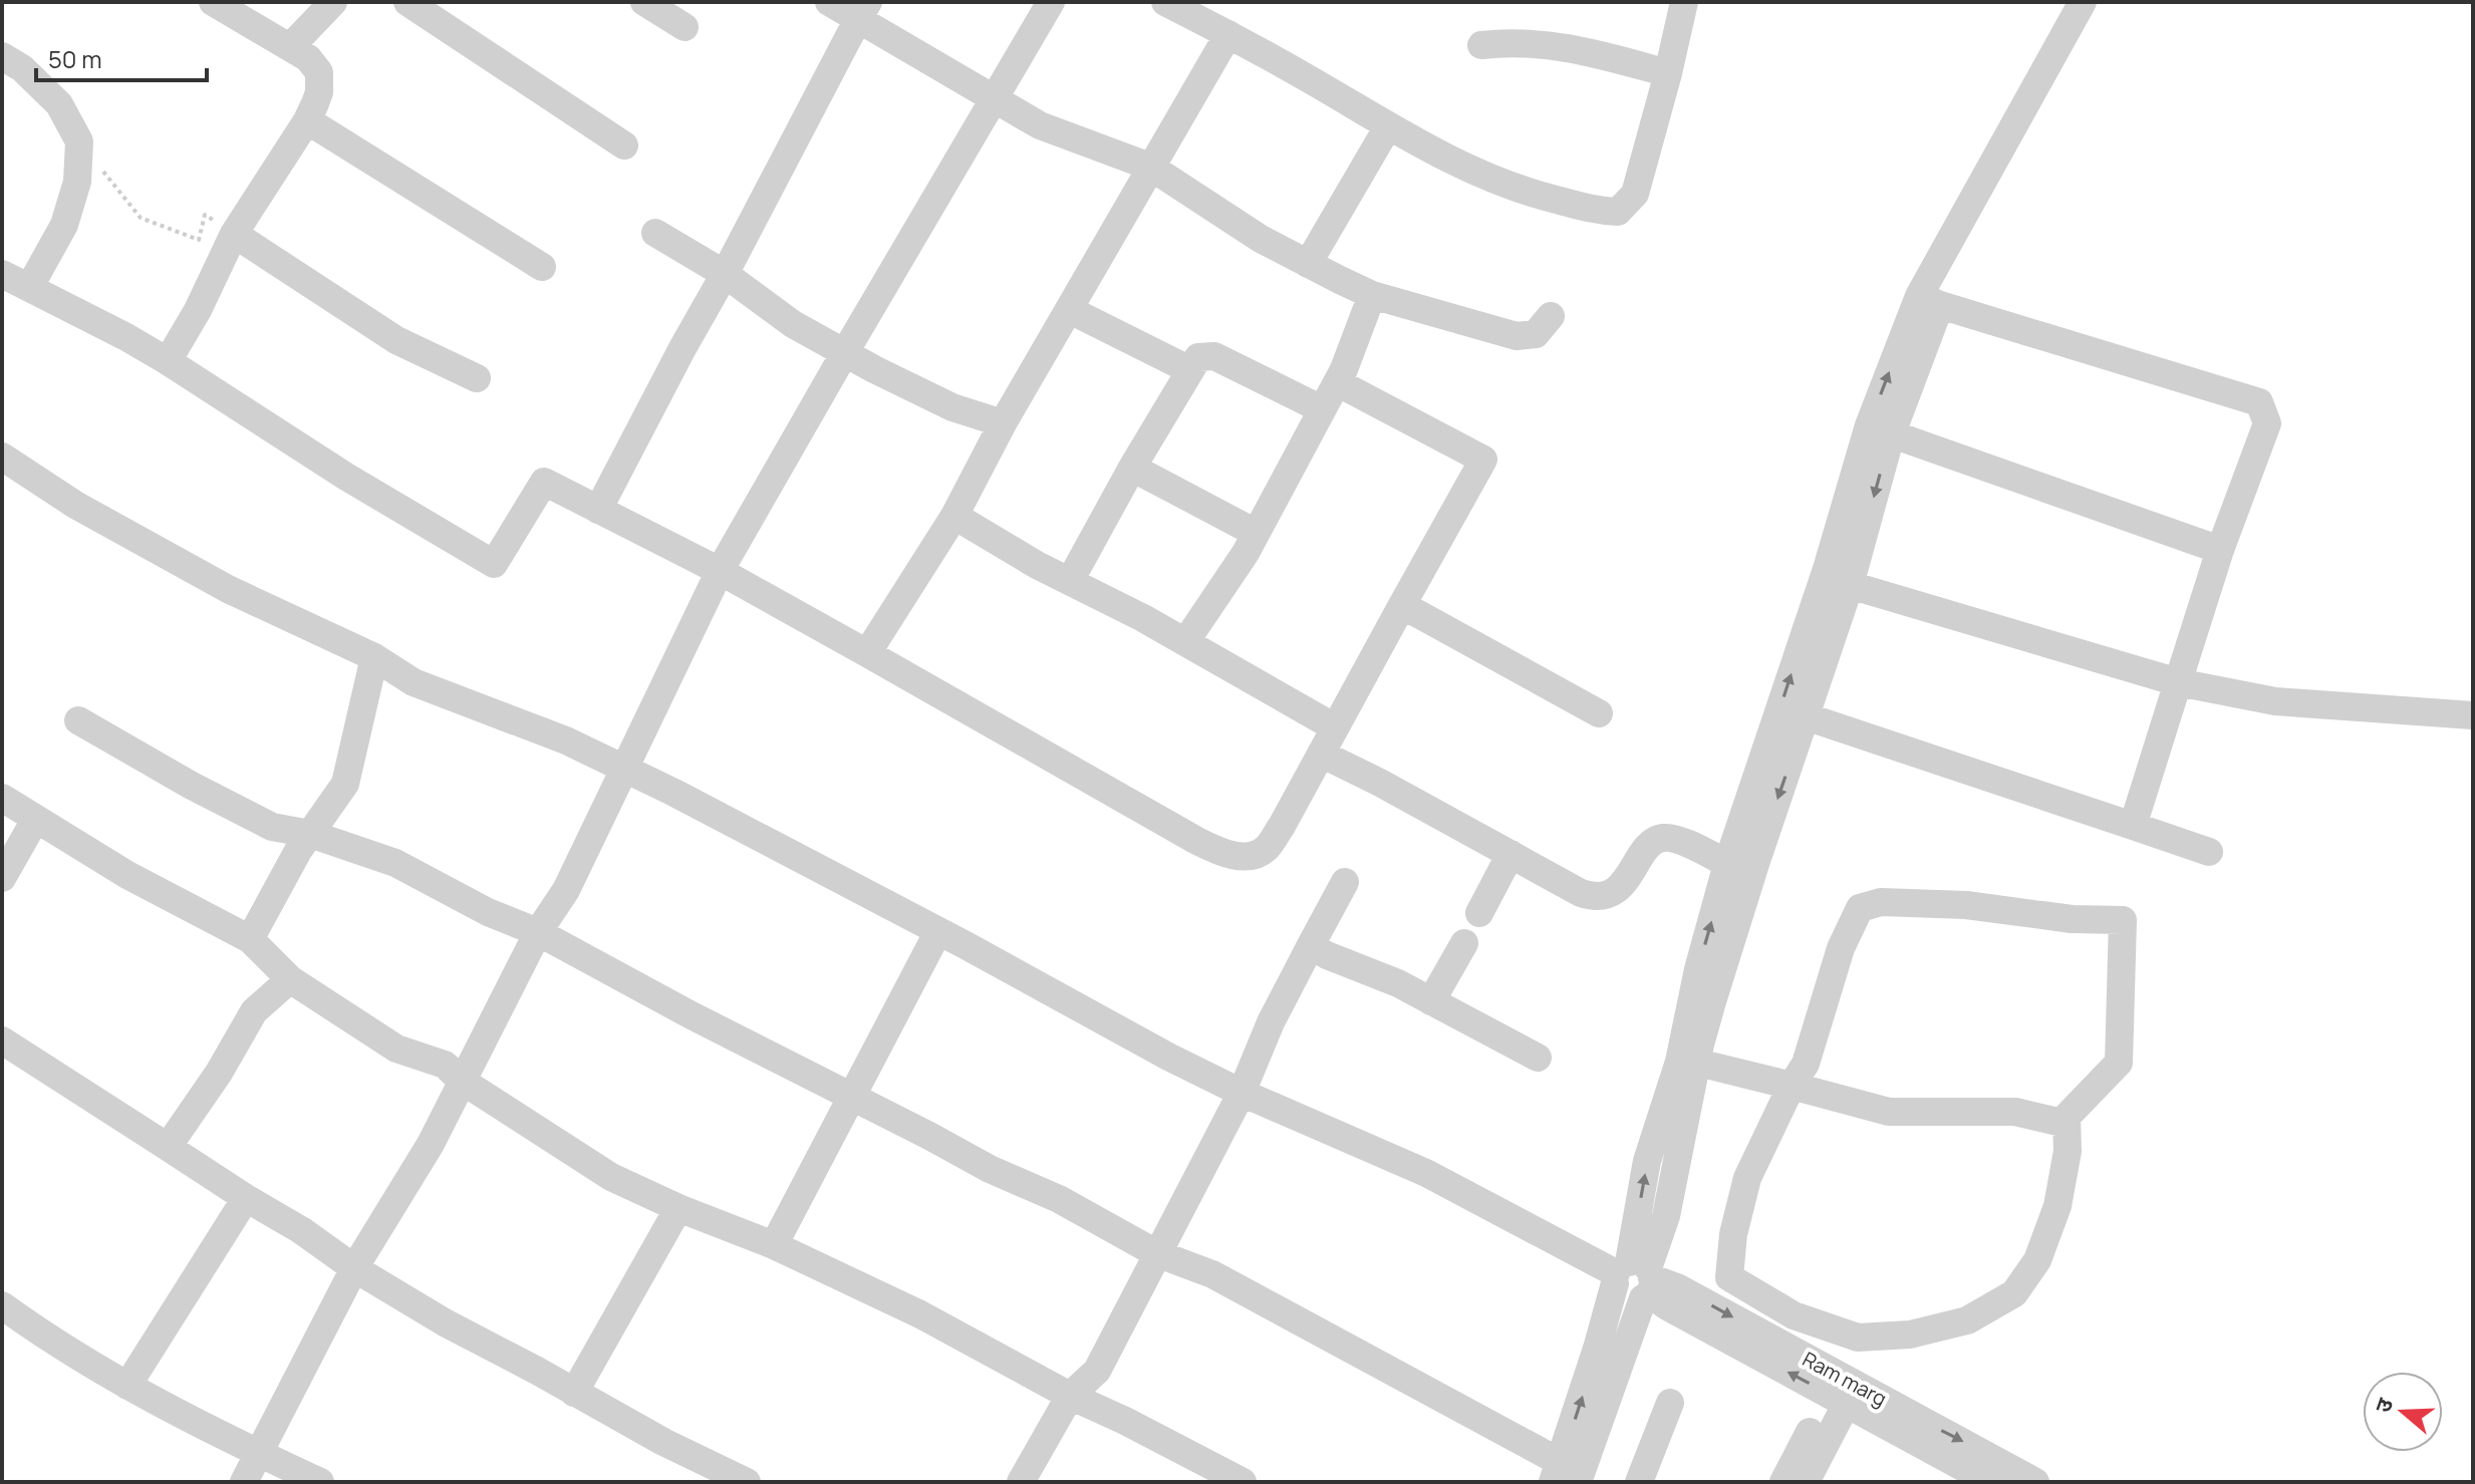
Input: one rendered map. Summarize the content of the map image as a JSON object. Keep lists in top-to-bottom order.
{
  "streets": {
    "street": ["Ram marg"]
  },
  "scale_bar": "50 m",
  "north": "left"
}
